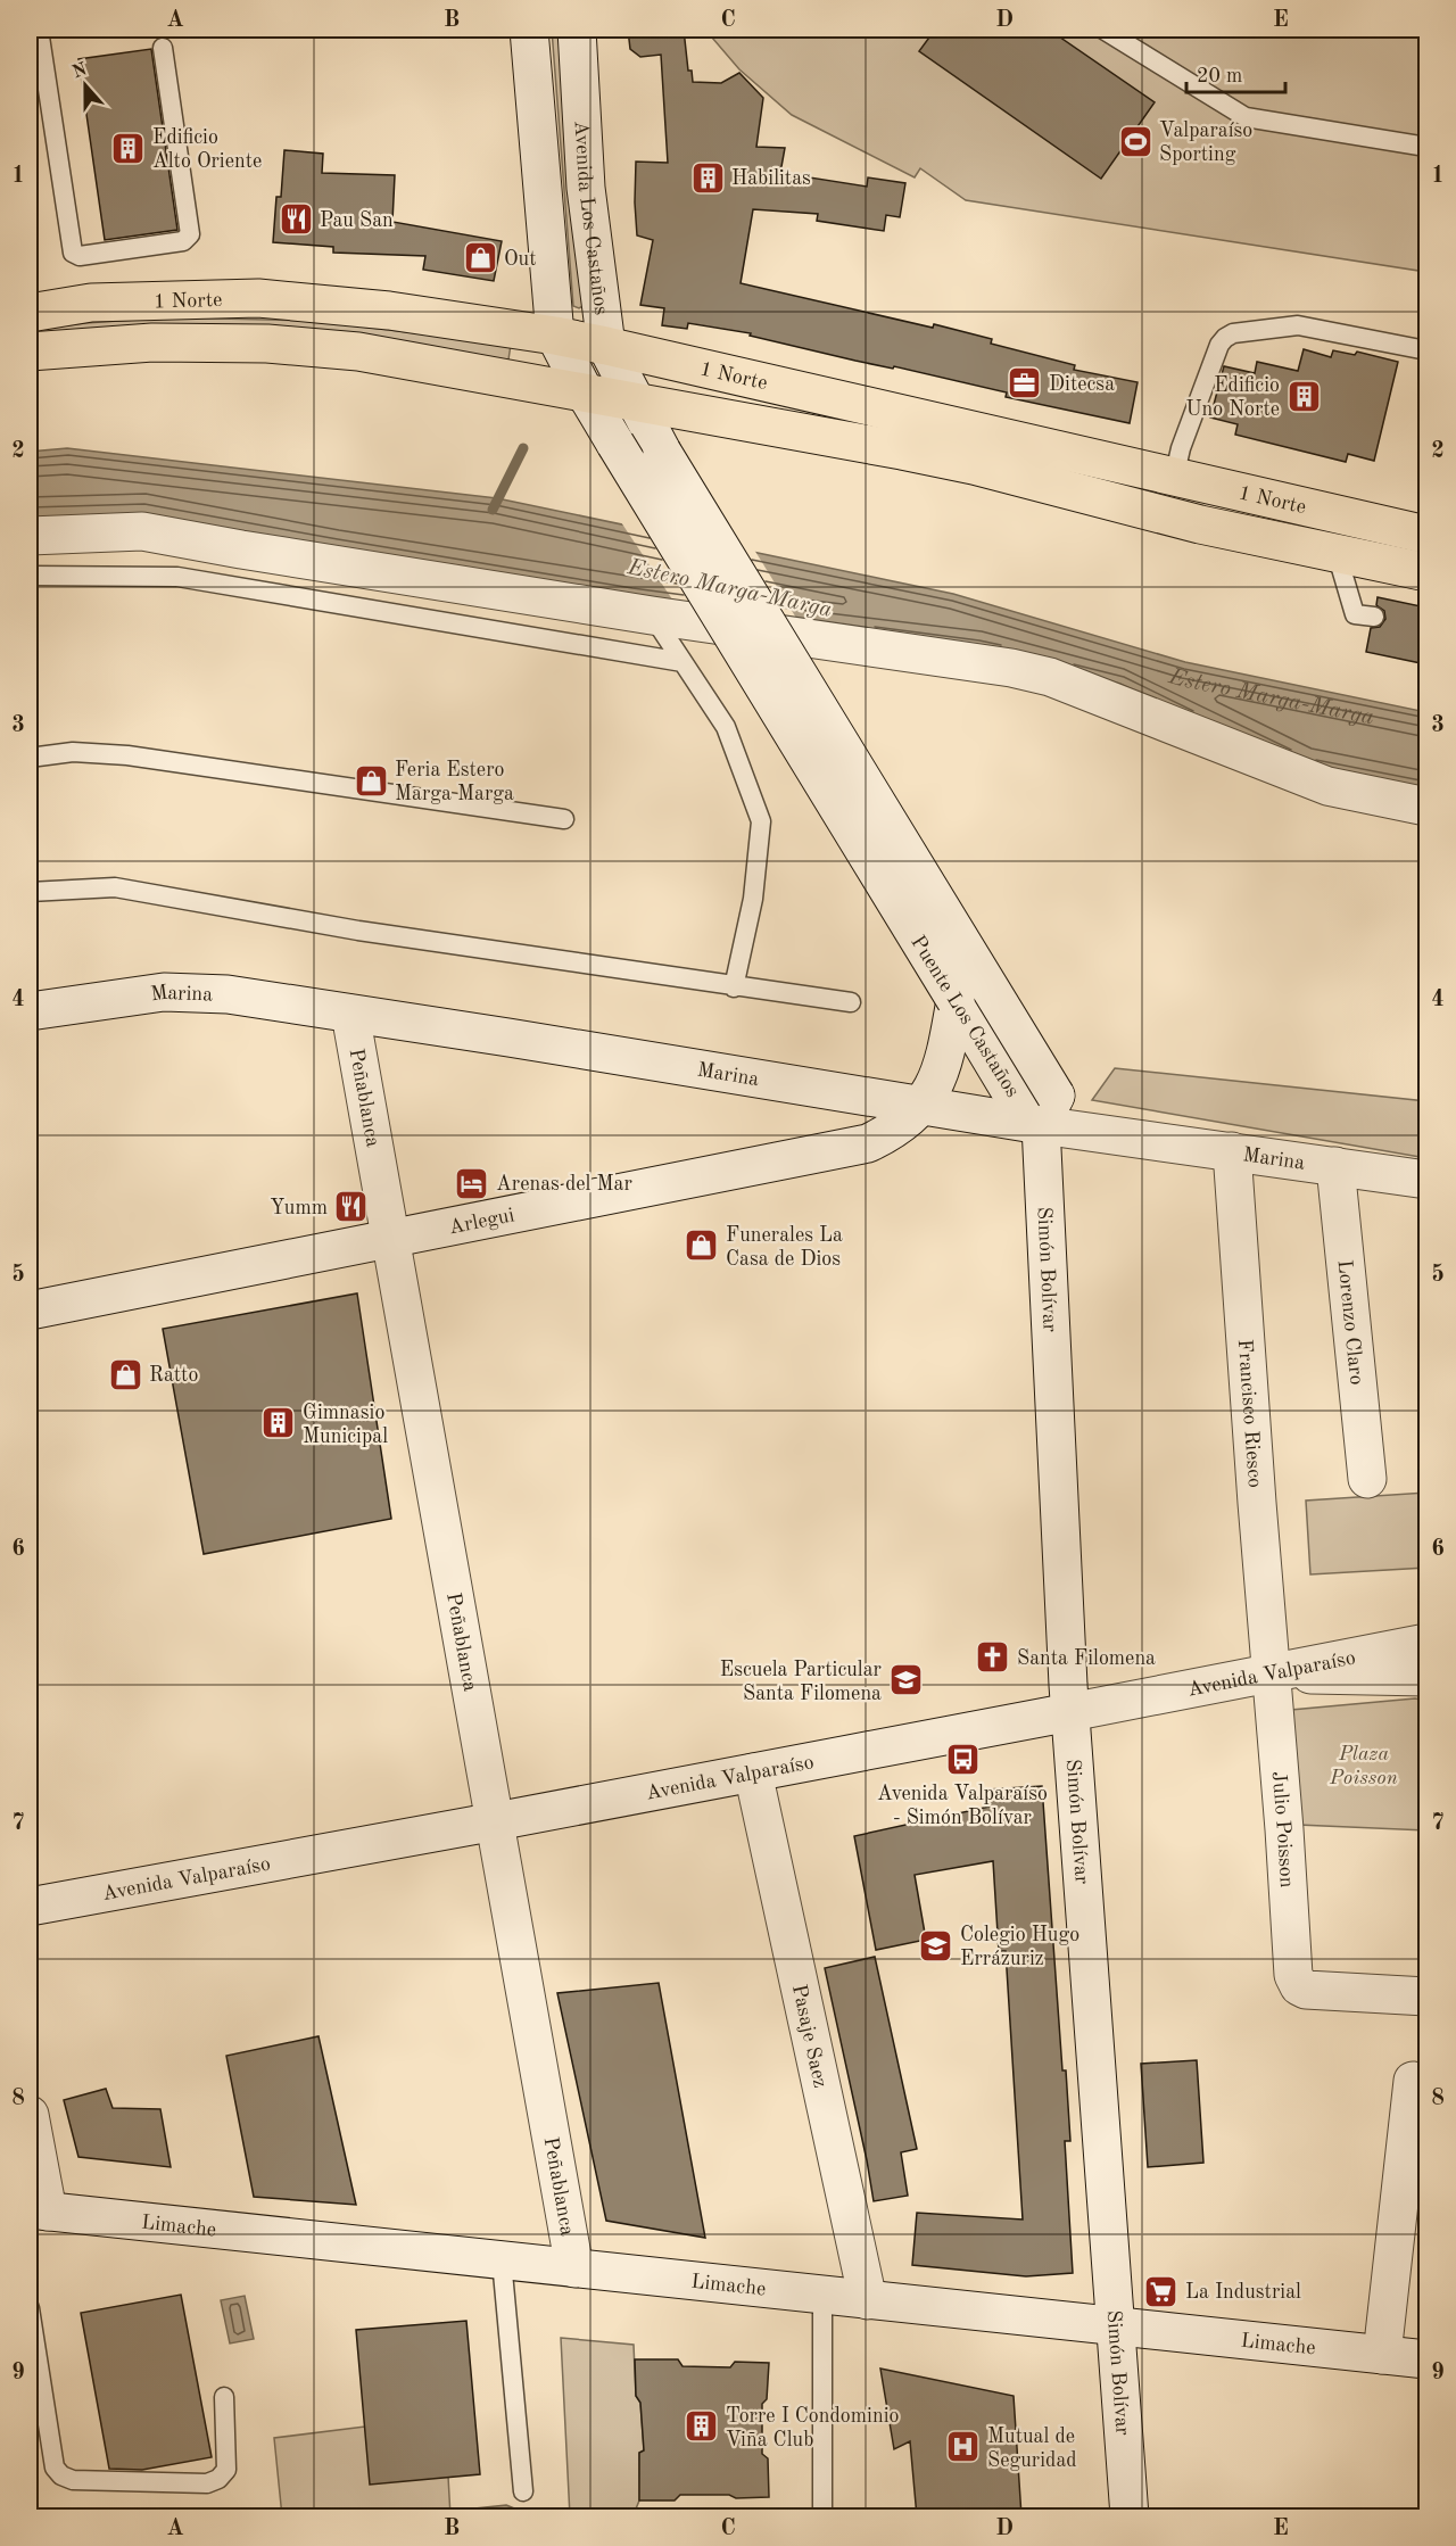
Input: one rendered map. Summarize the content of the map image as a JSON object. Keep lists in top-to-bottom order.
{
  "streets": {
    "main road": [
      "Avenida Los Castaños",
      "1 Norte",
      "Marina",
      "Puente Los Castaños",
      "Peñablanca",
      "Arlegui",
      "Simón Bolívar",
      "Lorenzo Claro",
      "Francisco Riesco",
      "Avenida Valparaíso",
      "Julio Poisson",
      "Pasaje Saez",
      "Limache"
    ]
  },
  "crossings": [
    ["Avenida Los Castaños", "1 Norte"],
    ["Avenida Los Castaños", "Puente Los Castaños"],
    ["1 Norte", "Puente Los Castaños"],
    ["Marina", "Puente Los Castaños"],
    ["Marina", "Peñablanca"],
    ["Marina", "Arlegui"],
    ["Marina", "Simón Bolívar"],
    ["Marina", "Lorenzo Claro"],
    ["Marina", "Francisco Riesco"],
    ["Puente Los Castaños", "Simón Bolívar"],
    ["Peñablanca", "Arlegui"],
    ["Peñablanca", "Avenida Valparaíso"],
    ["Peñablanca", "Limache"],
    ["Simón Bolívar", "Avenida Valparaíso"],
    ["Simón Bolívar", "Limache"],
    ["Francisco Riesco", "Avenida Valparaíso"],
    ["Francisco Riesco", "Julio Poisson"],
    ["Avenida Valparaíso", "Julio Poisson"],
    ["Avenida Valparaíso", "Pasaje Saez"],
    ["Pasaje Saez", "Limache"]
  ],
  "water": ["Estero Marga-Marga"],
  "parks": ["Plaza Poisson"],
  "places": {
    "sports": ["Valparaíso Sporting"],
    "building": [
      "Edificio Alto Oriente",
      "Habilitas",
      "Edificio Uno Norte",
      "Gimnasio Municipal",
      "Torre I Condominio Viña Club"
    ],
    "restaurant": ["Pau San", "Yumm"],
    "shop": [
      "Out",
      "Feria Estero Marga Marga",
      "Funerales La Casa de Dios",
      "Ratto"
    ],
    "office": ["Ditecsa"],
    "hotel": ["Arenas del Mar"],
    "church": ["Santa Filomena"],
    "school or university": ["Escuela Particular Santa Filomena", "Colegio Hugo Errázuriz"],
    "bus stop": ["Avenida Valparaíso - Simón Bolívar"],
    "supermarket": ["La Industrial"],
    "hospital": ["Mutual de Seguridad"]
  },
  "scale_bar": "20 m",
  "north": "top",
  "grid": {
    "columns": [
      "A",
      "B",
      "C",
      "D",
      "E"
    ],
    "rows": [
      "1",
      "2",
      "3",
      "4",
      "5",
      "6",
      "7",
      "8",
      "9"
    ]
  }
}
